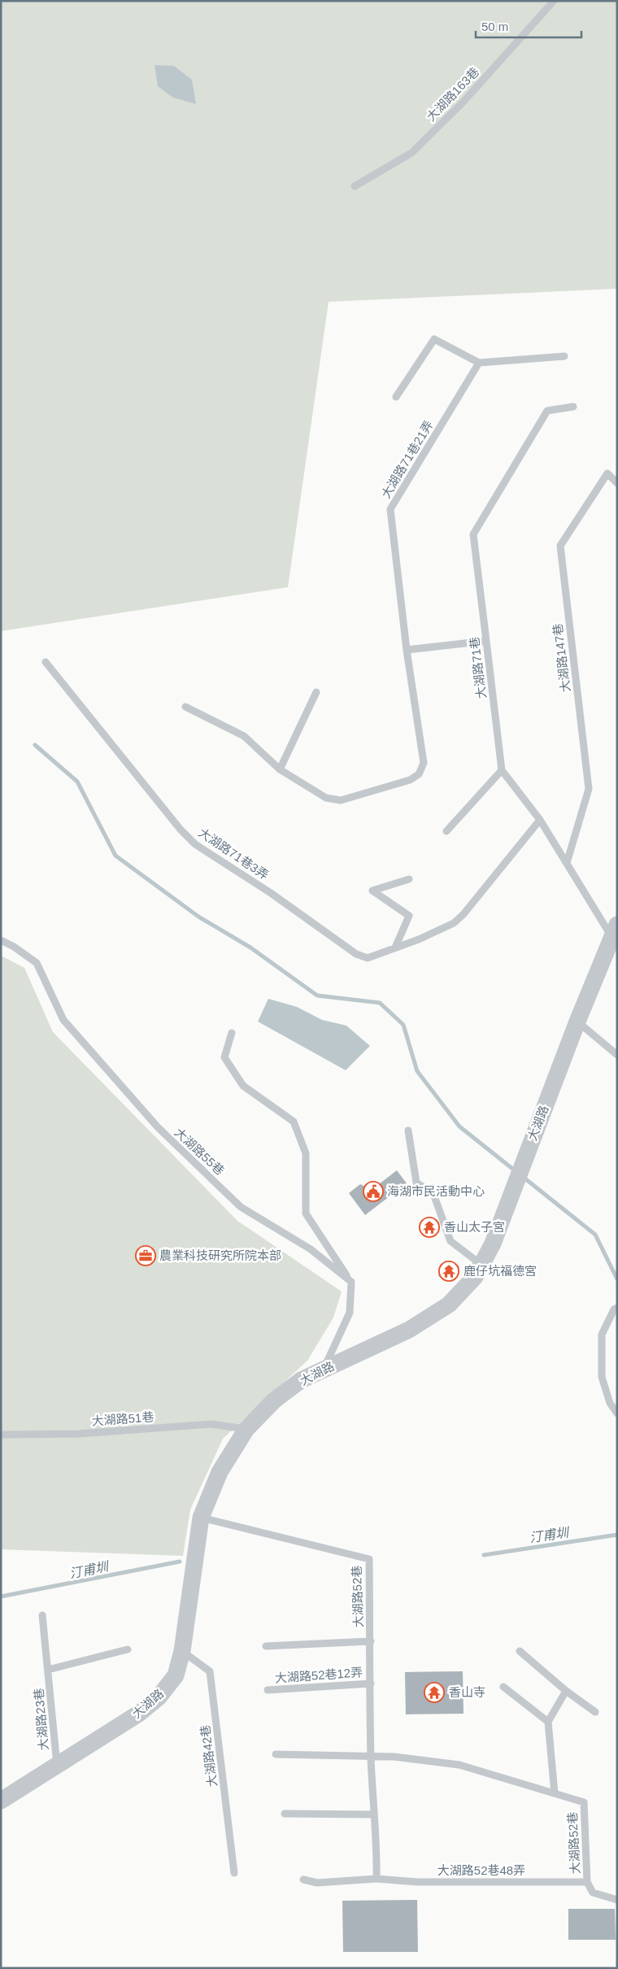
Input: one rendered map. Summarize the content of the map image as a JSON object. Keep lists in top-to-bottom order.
{
  "streets": {
    "street": ["大湖路"],
    "lane": [
      "大湖路163巷",
      "大湖路71巷21弄",
      "大湖路147巷",
      "大湖路71巷",
      "大湖路71巷3弄",
      "大湖路55巷",
      "大湖路51巷",
      "大湖路52巷",
      "大湖路52巷12弄",
      "大湖路23巷",
      "大湖路42巷",
      "大湖路52巷48弄"
    ]
  },
  "crossings": [
    ["大湖路147巷", "大湖路71巷"],
    ["大湖路71巷", "大湖路71巷3弄"],
    ["大湖路71巷", "大湖路"],
    ["大湖路", "大湖路51巷"],
    ["大湖路", "大湖路52巷"],
    ["大湖路", "大湖路23巷"],
    ["大湖路", "大湖路42巷"],
    ["大湖路52巷", "大湖路52巷12弄"],
    ["大湖路52巷", "大湖路52巷48弄"]
  ],
  "water": ["汀甫圳"],
  "places": {
    "public building": ["海湖市民活動中心"],
    "temple": ["香山太子宮", "鹿仔坑福德宮", "香山寺"],
    "office": ["農業科技研究所院本部"]
  },
  "scale_bar": "50 m"
}
